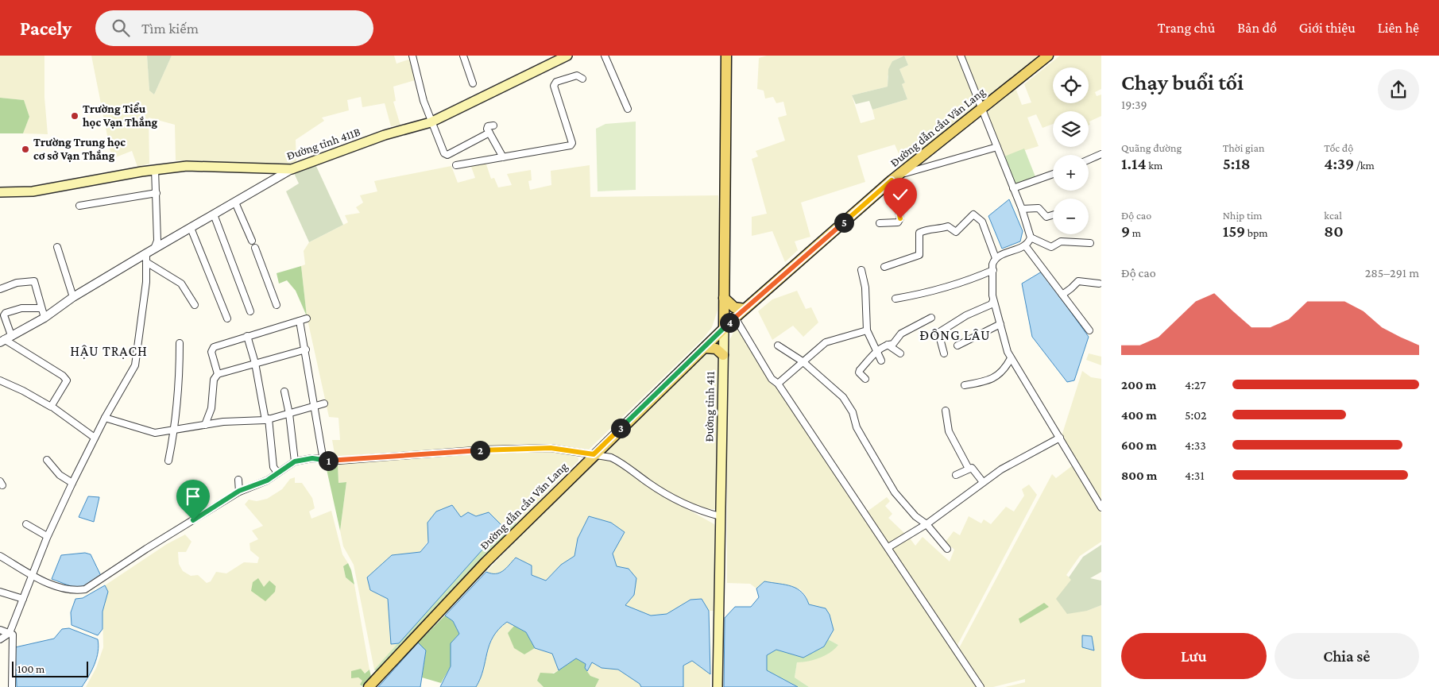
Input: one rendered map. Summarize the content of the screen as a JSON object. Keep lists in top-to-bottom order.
{
  "streets": {
    "main road": ["Đường dẫn cầu Văn Lang", "Đường tỉnh 411B", "Đường tỉnh 411"]
  },
  "crossings": [
    ["Đường dẫn cầu Văn Lang", "Đường tỉnh 411"]
  ],
  "districts": ["ĐÔNG LÂU", "HẬU TRẠCH"],
  "places": ["Trường Tiểu học Vạn Thắng", "Trường Trung học cơ sở Vạn Thắng"],
  "scale_bar": "100 m",
  "page": {
    "header": "Pacely",
    "search": "Tìm kiếm",
    "nav": [
      "Trang chủ",
      "Bản đồ",
      "Giới thiệu",
      "Liên hệ"
    ],
    "heading": ["Chạy buổi tối", "19:39"],
    "map_buttons": ["+", "−"],
    "stats": [
      ["Quãng đường", "1.14 km"],
      ["Thời gian", "5:18"],
      ["Tốc độ", "4:39 /km"],
      ["Độ cao", "9 m"],
      ["Nhịp tim", "159 bpm"],
      ["kcal", "80"]
    ],
    "pins": [
      "5",
      "4",
      "3",
      "2",
      "1"
    ],
    "chart": ["Độ cao", "285–291 m"],
    "list": [
      {
        "name": "200 m",
        "note": "4:27"
      },
      {
        "name": "400 m",
        "note": "5:02"
      },
      {
        "name": "600 m",
        "note": "4:33"
      },
      {
        "name": "800 m",
        "note": "4:31"
      }
    ],
    "buttons": ["Lưu", "Chia sẻ"],
    "scale": "100 m"
  }
}
